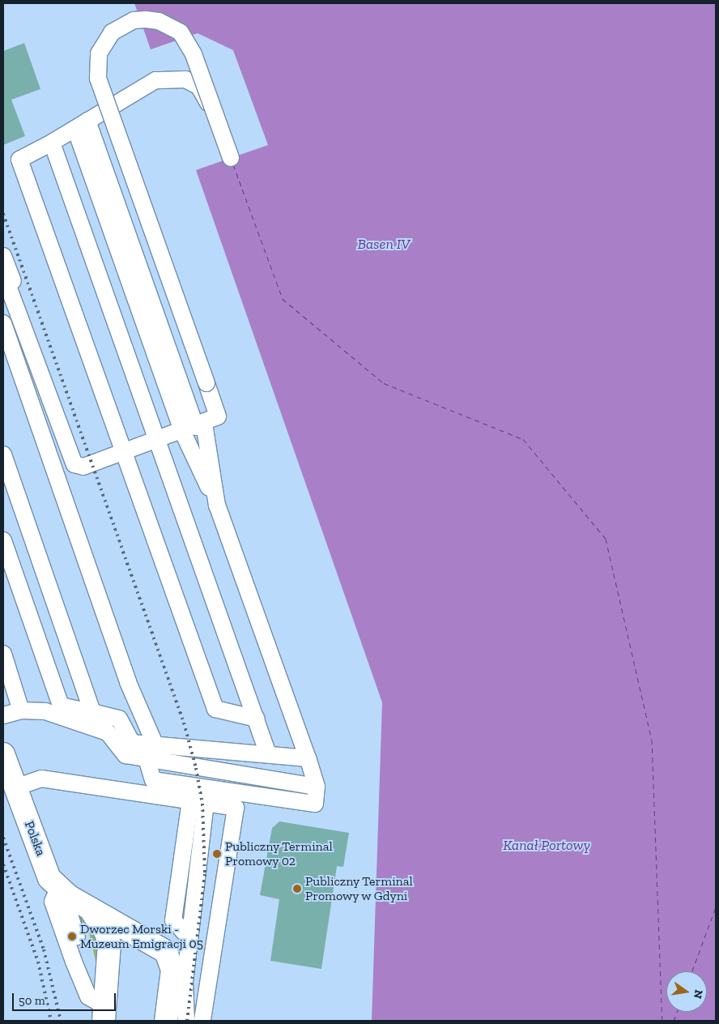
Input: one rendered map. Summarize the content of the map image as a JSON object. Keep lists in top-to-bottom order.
{
  "streets": {
    "highway": ["Polska"]
  },
  "water": ["Basen IV", "Kanał Portowy"],
  "places": ["Publiczny Terminal Promowy 02", "Publiczny Terminal Promowy w Gdyni", "Dworzec Morski - Muzeum Emigracji 05"],
  "scale_bar": "50 m",
  "north": "right"
}
